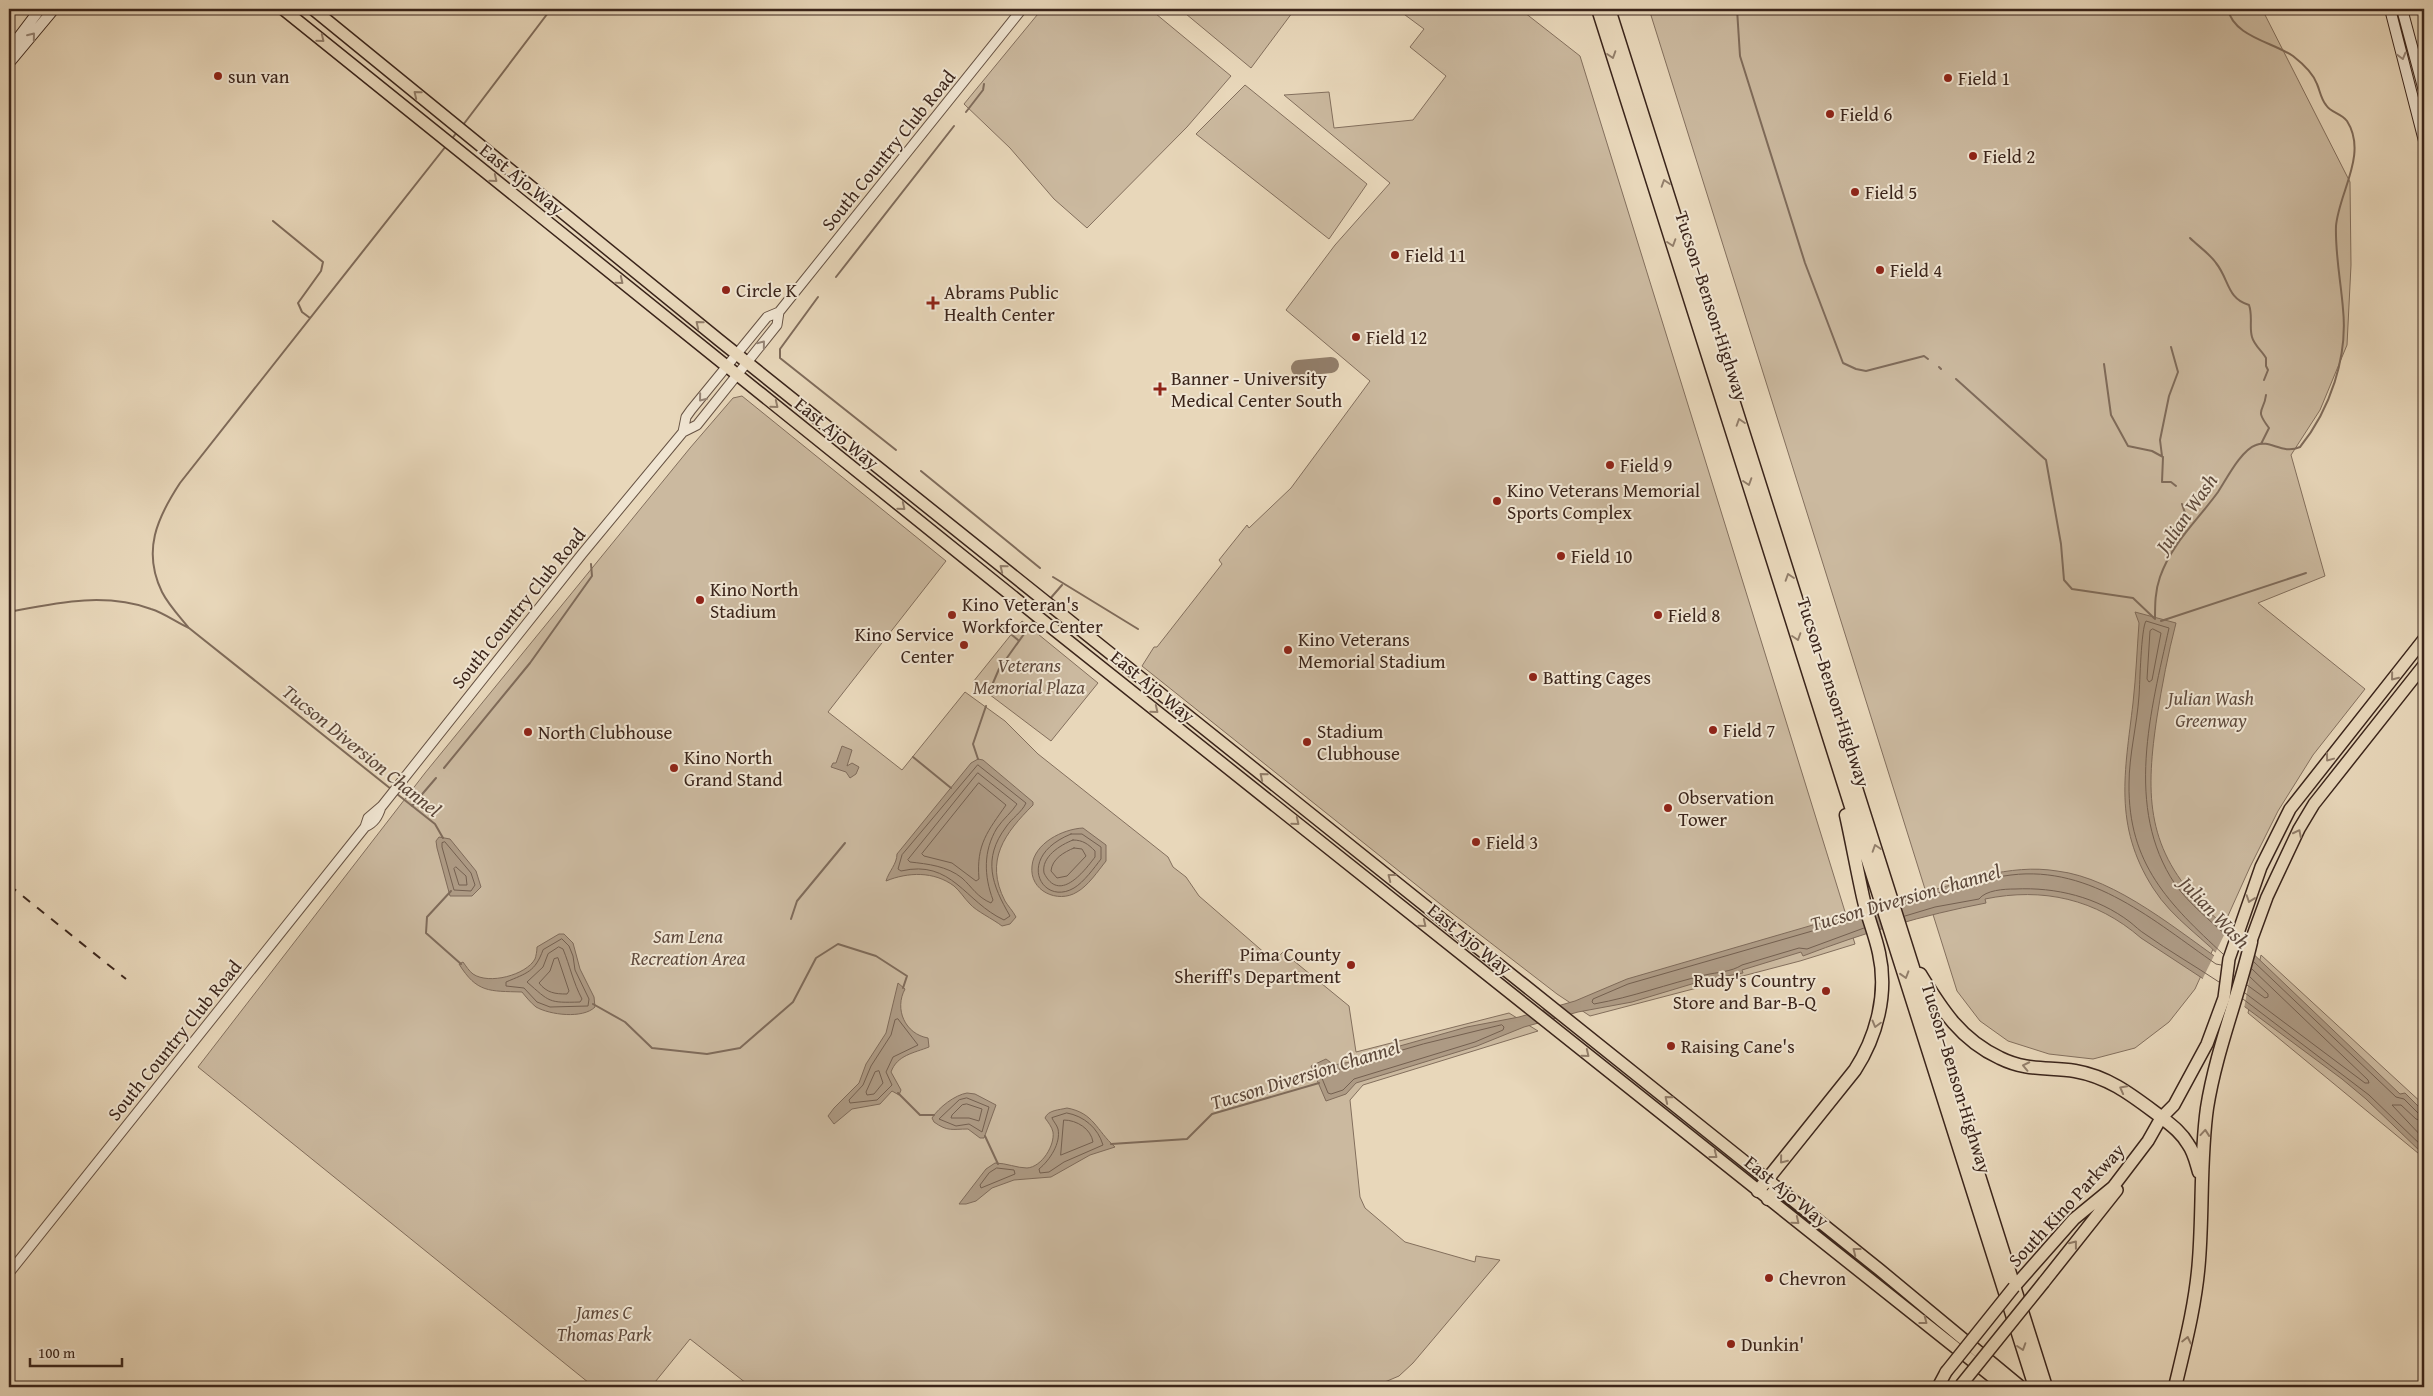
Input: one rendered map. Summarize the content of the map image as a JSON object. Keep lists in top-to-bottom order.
{
  "streets": {
    "highway": ["Tucson–Benson Highway"],
    "main road": ["East Ajo Way", "South Kino Parkway"],
    "street": ["South Country Club Road"]
  },
  "crossings": [
    ["South Country Club Road", "East Ajo Way"]
  ],
  "water": ["Julian Wash", "Tucson Diversion Channel"],
  "parks": [
    "Veterans Memorial Plaza",
    "Julian Wash Greenway",
    "Sam Lena Recreation Area",
    "James C Thomas Park"
  ],
  "places": {
    "other": [
      "sun van",
      "Field 1",
      "Field 6",
      "Field 2",
      "Field 5",
      "Field 11",
      "Field 4",
      "Circle K",
      "Field 12",
      "Field 9",
      "Kino Veterans Memorial Sports Complex",
      "Field 10",
      "Kino North Stadium",
      "Kino Veteran's Workforce Center",
      "Field 8",
      "Kino Service Center",
      "Kino Veterans Memorial Stadium",
      "Batting Cages",
      "Field 7",
      "North Clubhouse",
      "Stadium Clubhouse",
      "Kino North Grand Stand",
      "Observation Tower",
      "Field 3",
      "Pima County Sheriff's Department",
      "Rudy's Country Store and Bar-B-Q",
      "Raising Cane's",
      "Chevron",
      "Dunkin'"
    ],
    "health": ["Abrams Public Health Center", "Banner - University Medical Center South"]
  },
  "scale_bar": "100 m"
}
